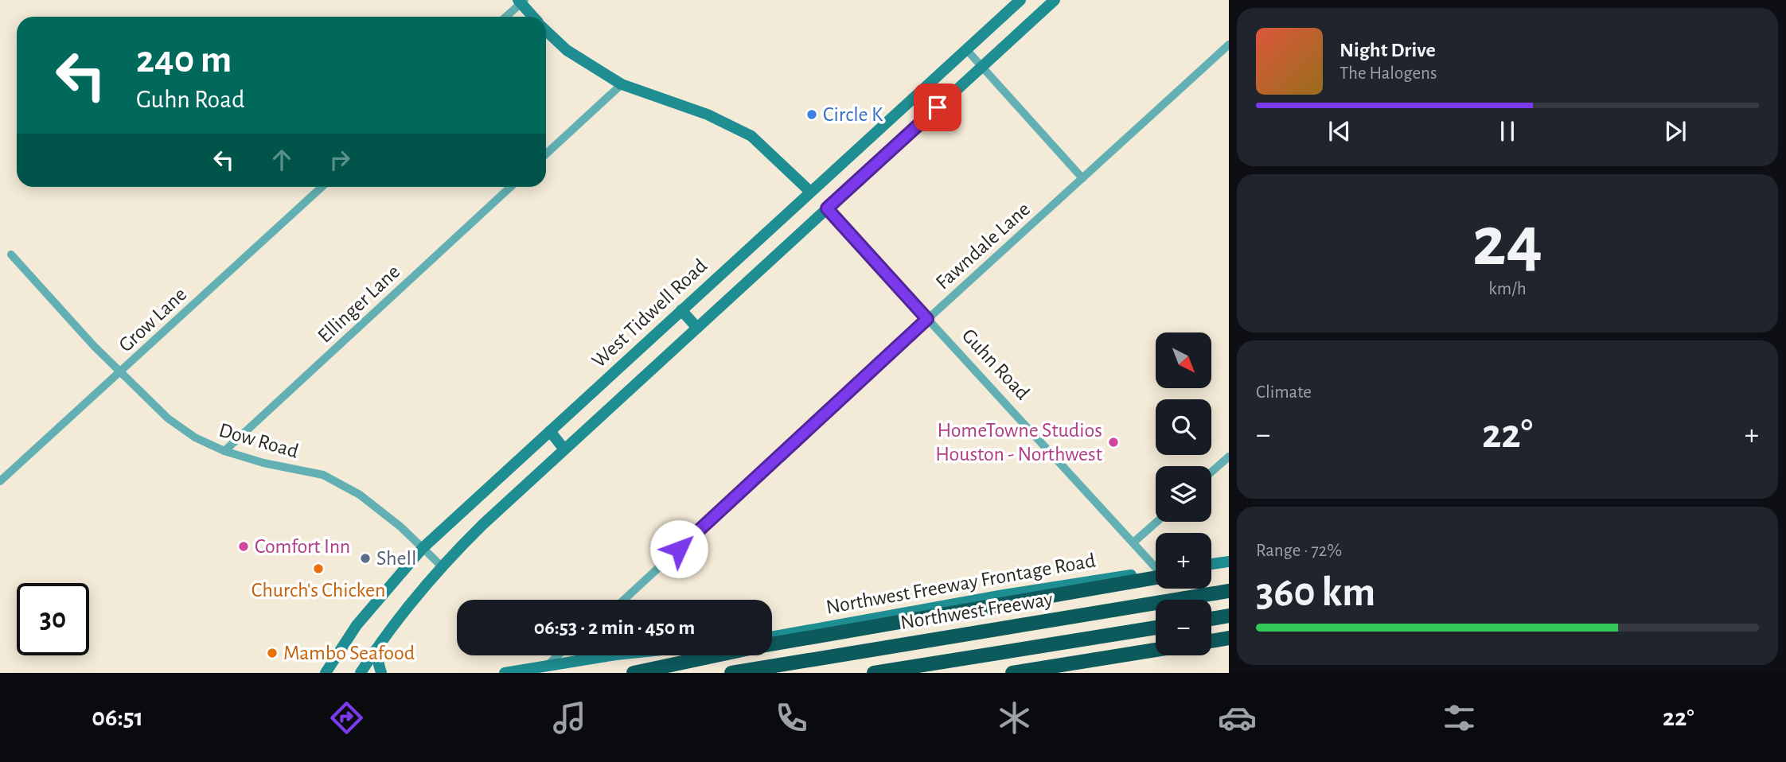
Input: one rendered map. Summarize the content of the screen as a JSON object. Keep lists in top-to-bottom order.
{
  "streets": {
    "highway": ["Northwest Freeway"],
    "main road": ["West Tidwell Road", "Northwest Freeway Frontage Road"],
    "street": [
      "Fawndale Lane",
      "Ellinger Lane",
      "Grow Lane",
      "Guhn Road",
      "Dow Road"
    ]
  },
  "crossings": [
    ["Fawndale Lane", "Guhn Road"],
    ["Ellinger Lane", "Dow Road"],
    ["West Tidwell Road", "Guhn Road"],
    ["West Tidwell Road", "Dow Road"],
    ["Grow Lane", "Dow Road"]
  ],
  "places": [
    "Circle K",
    "HomeTowne Studios Houston - Northwest",
    "Comfort Inn",
    "Shell",
    "Church's Chicken",
    "Mambo Seafood"
  ],
  "north": "bottom right",
  "page": {
    "turn": ["240 m", "Guhn Road"],
    "song": ["Night Drive", "The Halogens"],
    "tile": [
      ["24", "km/h"],
      "Climate",
      ["Range · 72%", "360 km"]
    ],
    "map_buttons": ["+", "−"],
    "heat": ["−", "22°", "+"],
    "limit": "30",
    "trip": "06:53 · 2 min · 450 m",
    "tabs": ["06:51", "22°"]
  }
}
